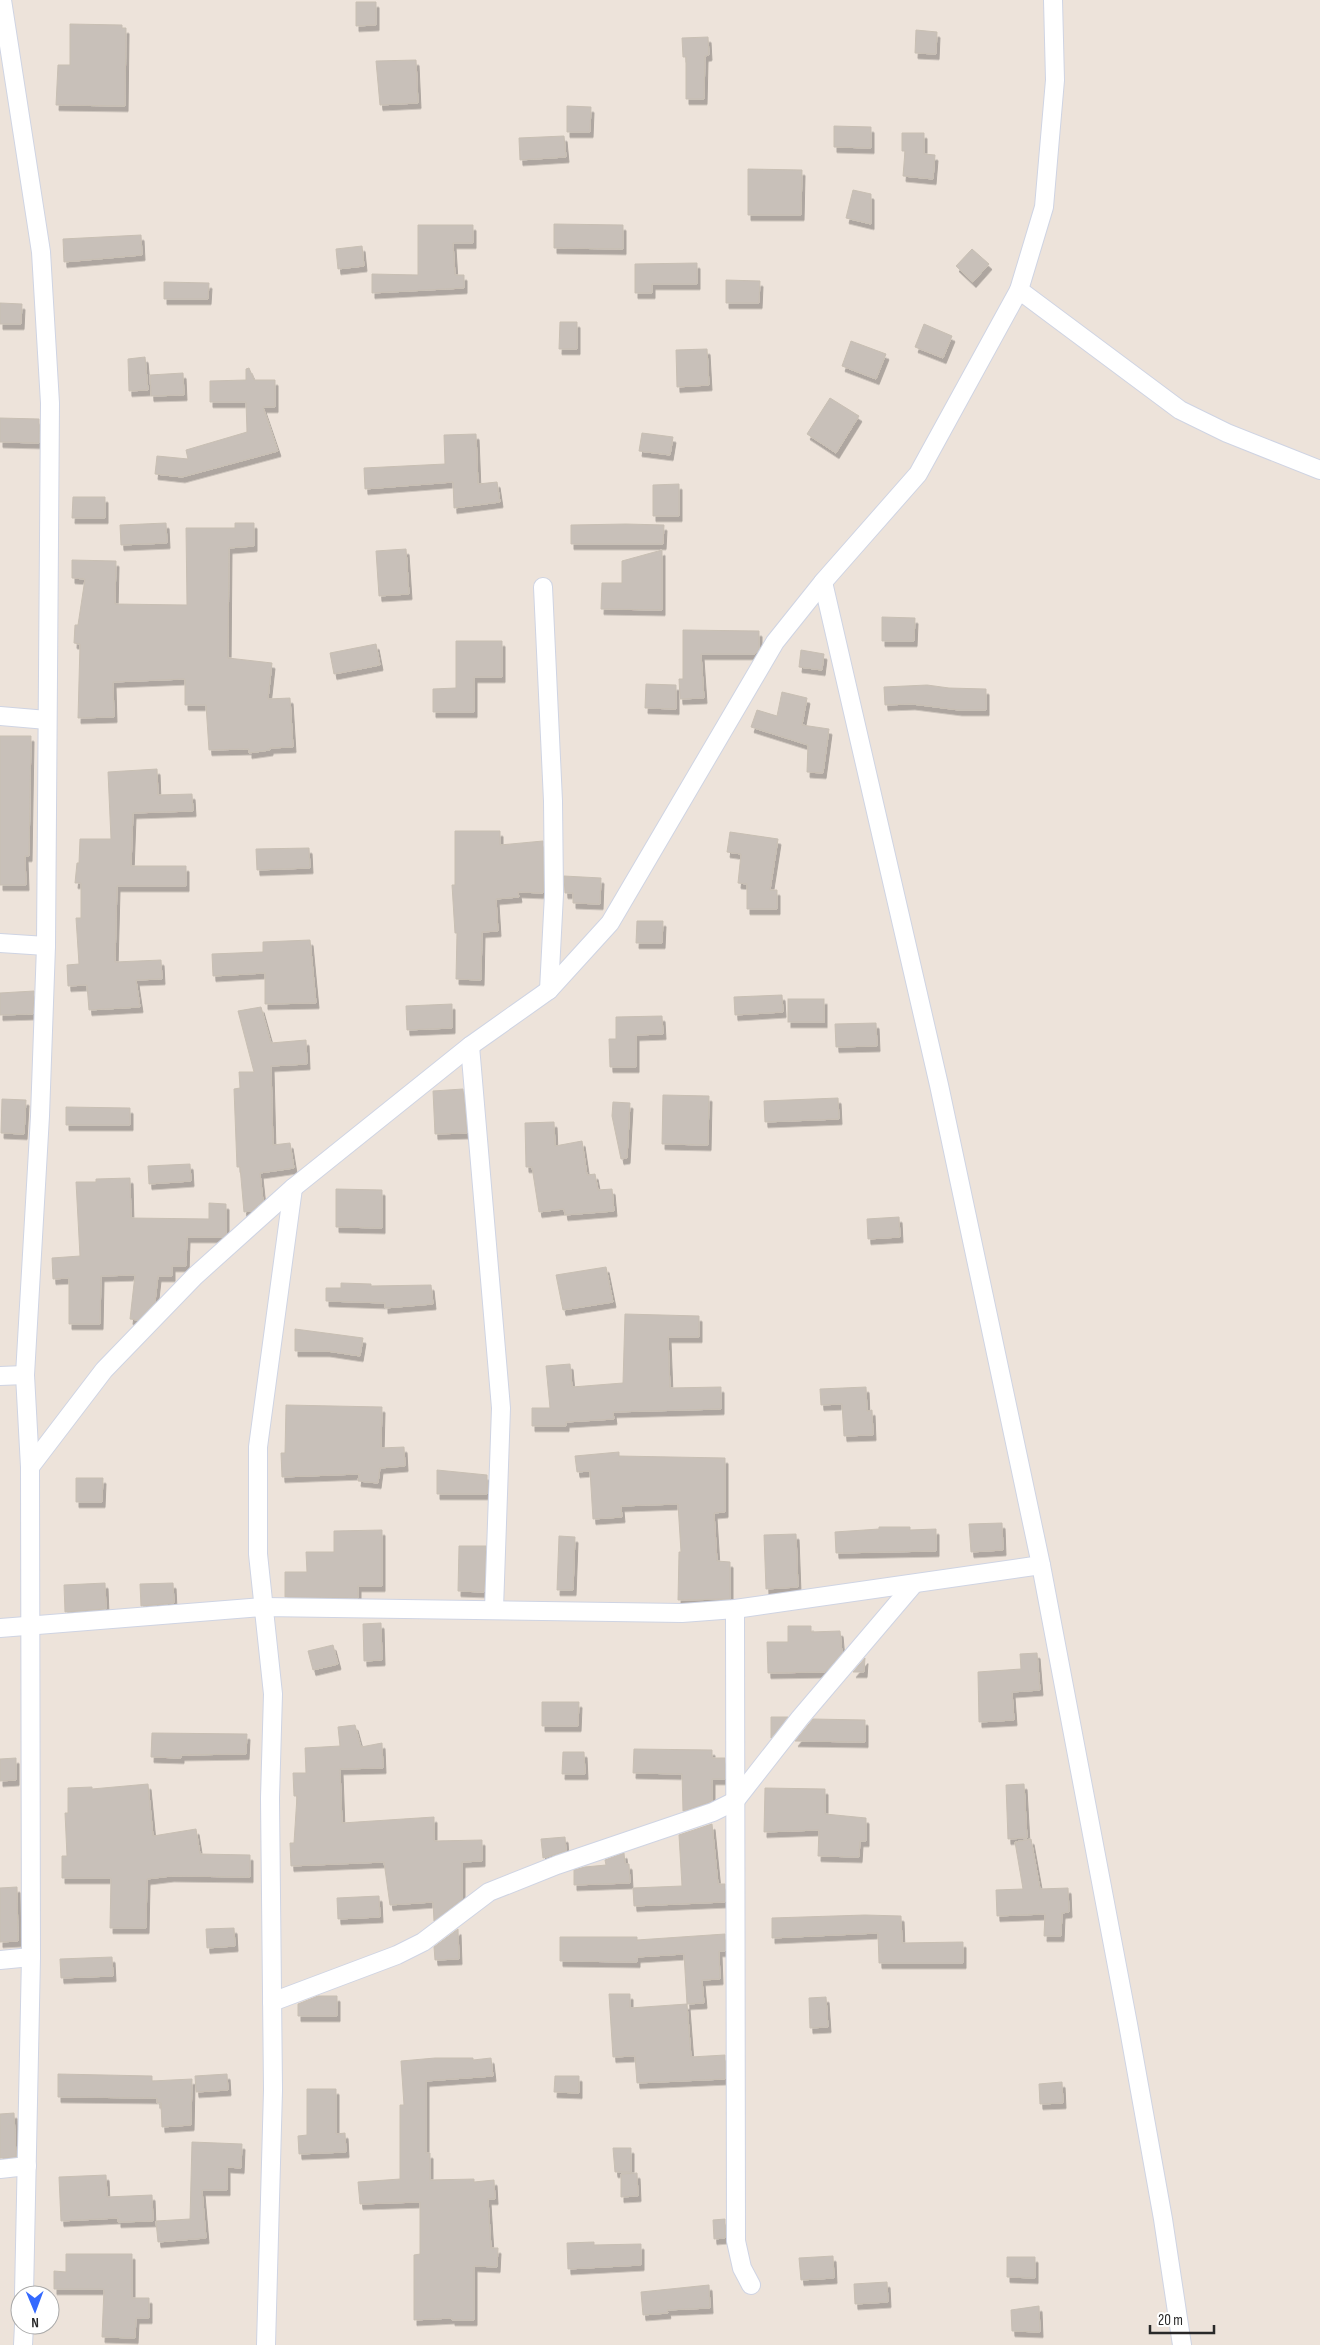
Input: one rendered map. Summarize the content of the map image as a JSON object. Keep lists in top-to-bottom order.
{
  "scale_bar": "20 m",
  "north": "bottom"
}
